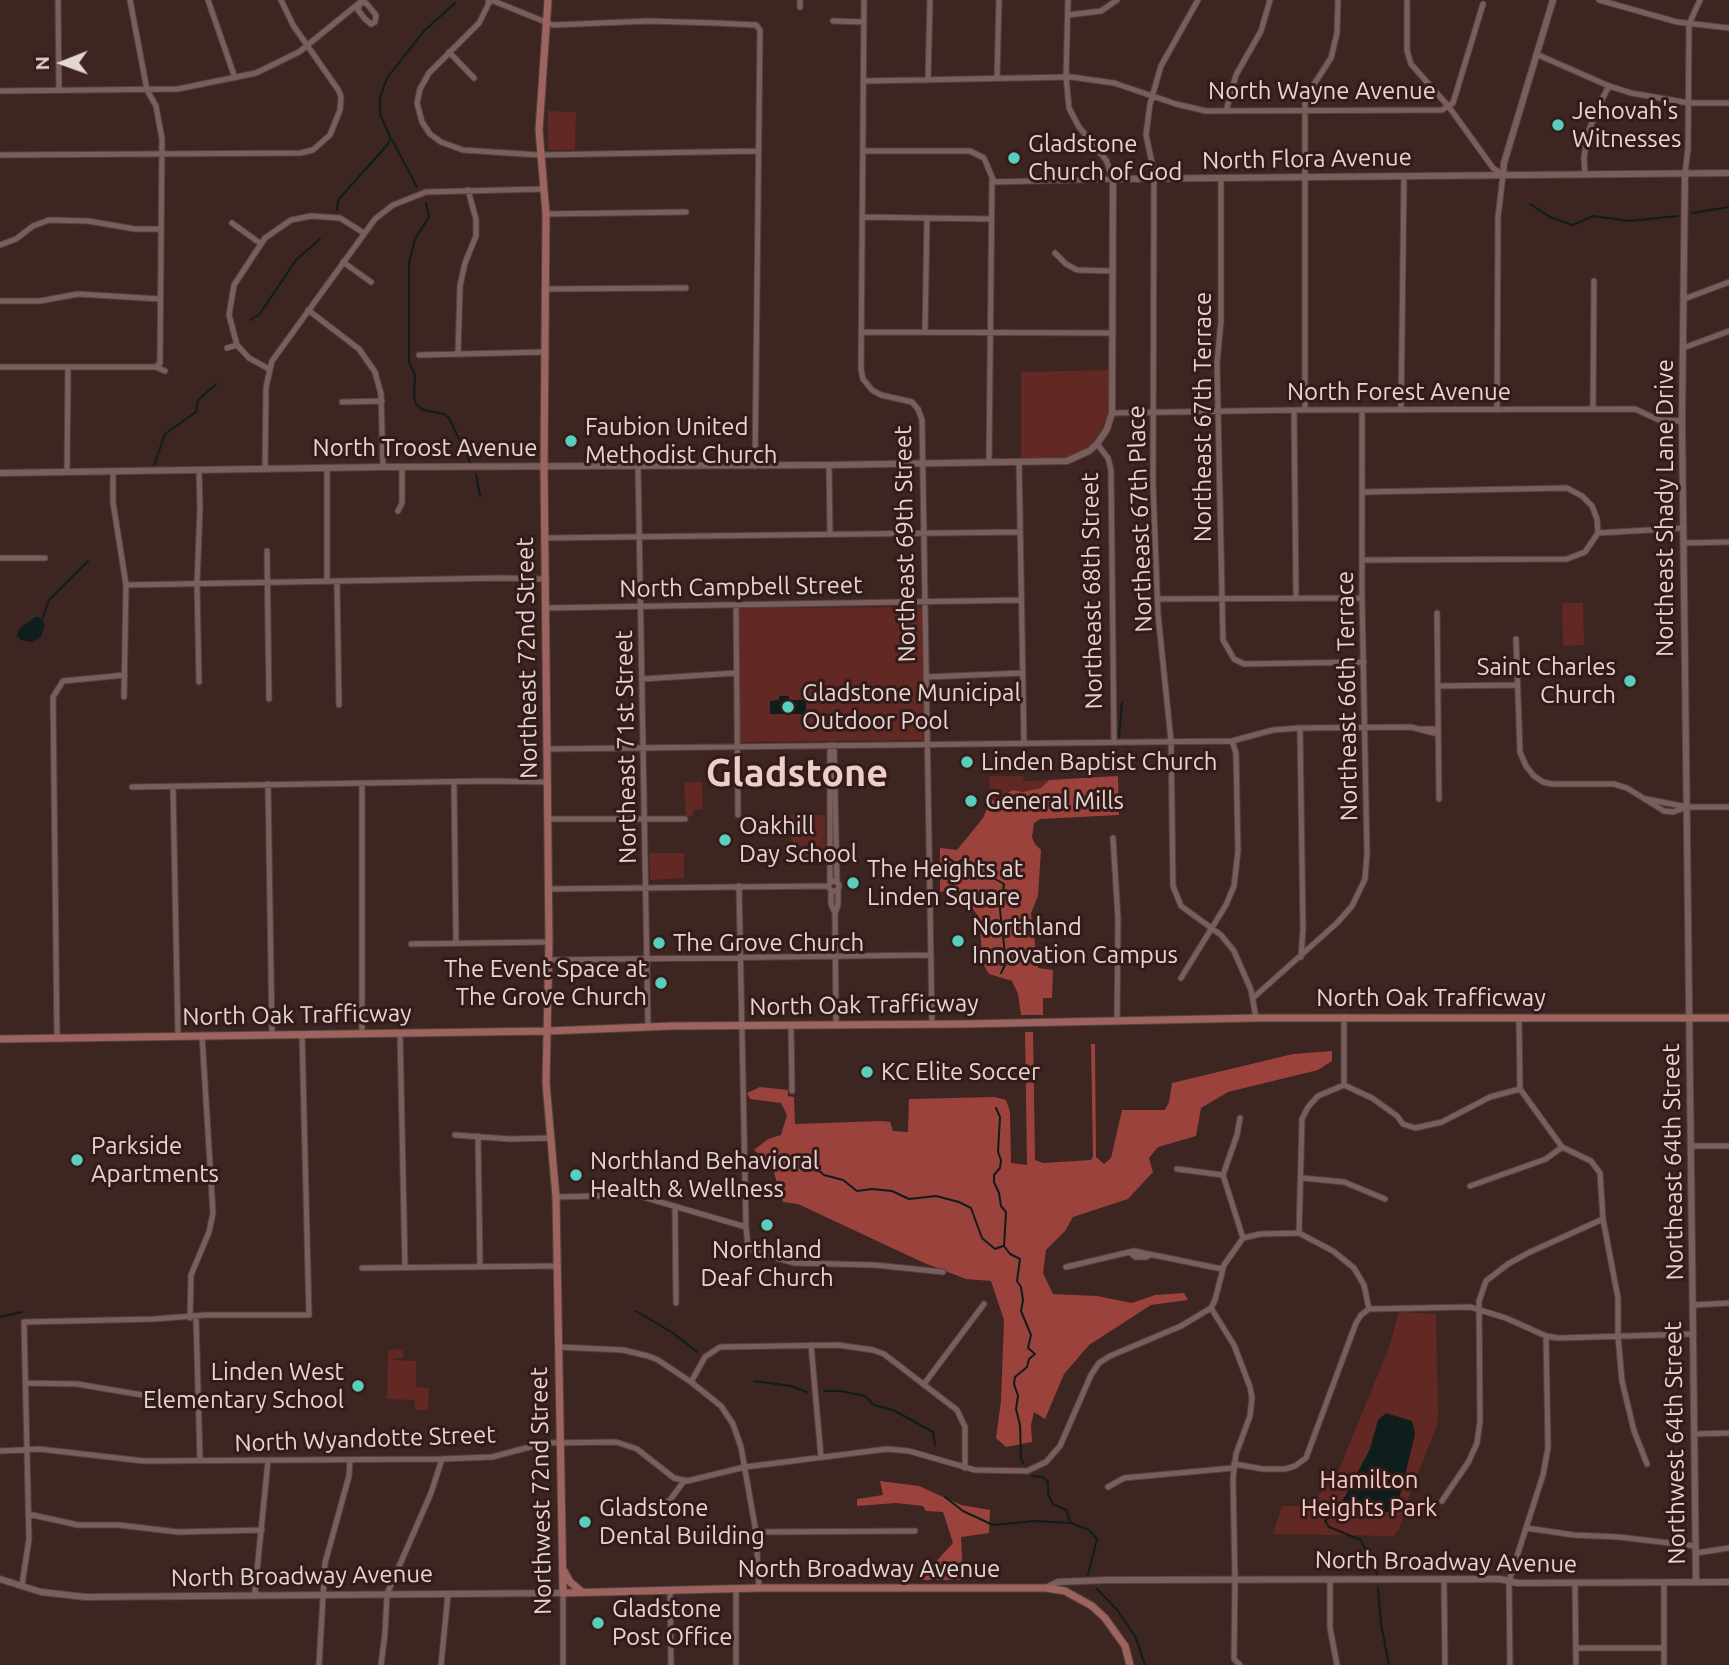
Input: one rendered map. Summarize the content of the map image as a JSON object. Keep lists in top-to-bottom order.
{
  "streets": {
    "main road": [
      "Northeast 72nd Street",
      "North Oak Trafficway",
      "Northwest 72nd Street",
      "North Broadway Avenue"
    ],
    "street": [
      "North Wayne Avenue",
      "North Flora Avenue",
      "North Forest Avenue",
      "Northeast 67th Terrace",
      "North Troost Avenue",
      "Northeast Shady Lane Drive",
      "Northeast 67th Place",
      "Northeast 69th Street",
      "North Campbell Street",
      "Northeast 68th Street",
      "Northeast 66th Terrace",
      "Northeast 71st Street",
      "Northeast 64th Street",
      "North Wyandotte Street",
      "Northwest 64th Street"
    ]
  },
  "crossings": [
    ["North Wayne Avenue", "Northeast 67th Place"],
    ["North Wayne Avenue", "Northeast 68th Street"],
    ["North Flora Avenue", "Northeast 67th Terrace"],
    ["North Flora Avenue", "Northeast Shady Lane Drive"],
    ["North Flora Avenue", "Northeast 67th Place"],
    ["North Flora Avenue", "Northeast 68th Street"],
    ["North Forest Avenue", "Northeast 67th Terrace"],
    ["North Forest Avenue", "Northeast Shady Lane Drive"],
    ["North Forest Avenue", "Northeast 67th Place"],
    ["North Forest Avenue", "Northeast 68th Street"],
    ["North Forest Avenue", "Northeast 66th Terrace"],
    ["Northeast 67th Terrace", "Northeast 66th Terrace"],
    ["North Troost Avenue", "Northeast 69th Street"],
    ["North Troost Avenue", "Northeast 68th Street"],
    ["North Troost Avenue", "Northeast 72nd Street"],
    ["North Troost Avenue", "Northeast 71st Street"],
    ["Northeast Shady Lane Drive", "North Oak Trafficway"],
    ["Northeast Shady Lane Drive", "Northeast 64th Street"],
    ["Northeast 67th Place", "Northeast 66th Terrace"],
    ["Northeast 67th Place", "North Oak Trafficway"],
    ["Northeast 69th Street", "North Campbell Street"],
    ["Northeast 69th Street", "North Oak Trafficway"],
    ["North Campbell Street", "Northeast 72nd Street"],
    ["North Campbell Street", "Northeast 71st Street"],
    ["Northeast 72nd Street", "North Oak Trafficway"],
    ["Northeast 72nd Street", "Northwest 72nd Street"],
    ["Northeast 71st Street", "North Oak Trafficway"],
    ["North Oak Trafficway", "Northeast 64th Street"],
    ["Northeast 64th Street", "Northwest 64th Street"],
    ["North Wyandotte Street", "Northwest 72nd Street"],
    ["Northwest 64th Street", "North Broadway Avenue"],
    ["Northwest 72nd Street", "North Broadway Avenue"]
  ],
  "districts": ["Gladstone"],
  "parks": ["Hamilton Heights Park"],
  "places": [
    "Jehovah's Witnesses",
    "Gladstone Church of God",
    "Faubion United Methodist Church",
    "Saint Charles Church",
    "Gladstone Municipal Outdoor Pool",
    "Linden Baptist Church",
    "General Mills",
    "Oakhill Day School",
    "The Heights at Linden Square",
    "Northland Innovation Campus",
    "The Grove Church",
    "The Event Space at The Grove Church",
    "KC Elite Soccer",
    "Parkside Apartments",
    "Northland Behavioral Health & Wellness",
    "Northland Deaf Church",
    "Linden West Elementary School",
    "Gladstone Dental Building",
    "Gladstone Post Office"
  ],
  "north": "left"
}
